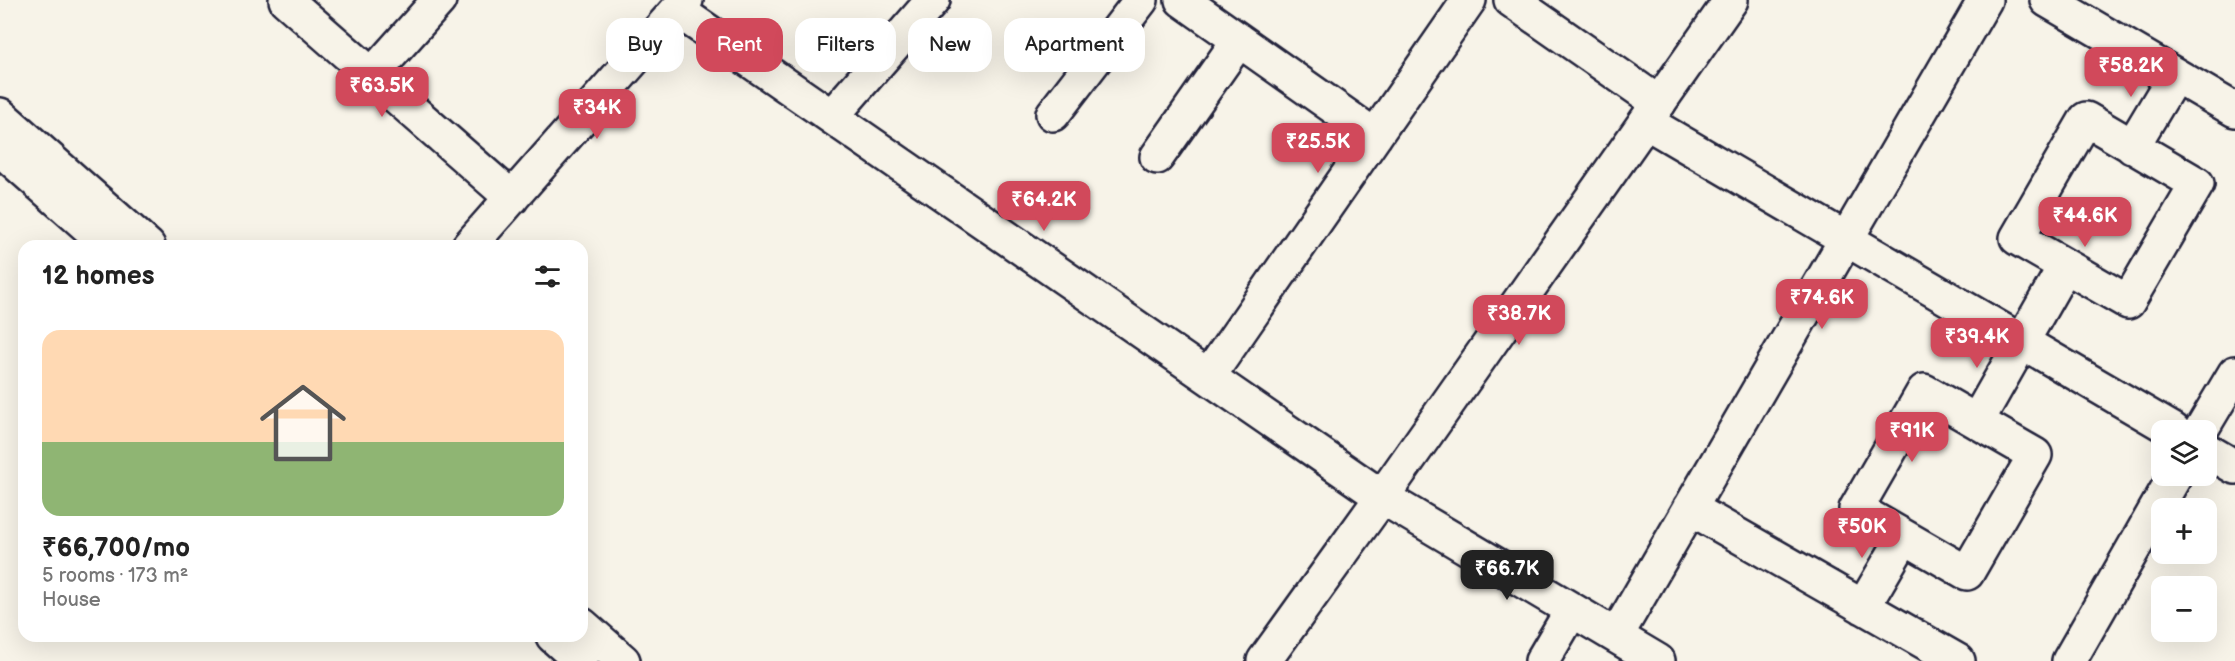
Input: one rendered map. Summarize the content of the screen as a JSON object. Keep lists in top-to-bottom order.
{
  "page": {
    "chip": [
      "Buy",
      "Rent",
      "Filters",
      "New",
      "Apartment"
    ],
    "price": [
      "₹58.2K",
      "₹63.5K",
      "₹34K",
      "₹25.5K",
      "₹64.2K",
      "₹44.6K",
      "₹74.6K",
      "₹38.7K",
      "₹39.4K",
      "₹91K",
      "₹50K",
      "₹66.7K"
    ],
    "heading": "12 homes",
    "list": [
      {
        "name": "₹66,700/mo",
        "note": "5 rooms · 173 m² · House"
      }
    ],
    "map_buttons": ["+", "−"]
  }
}
